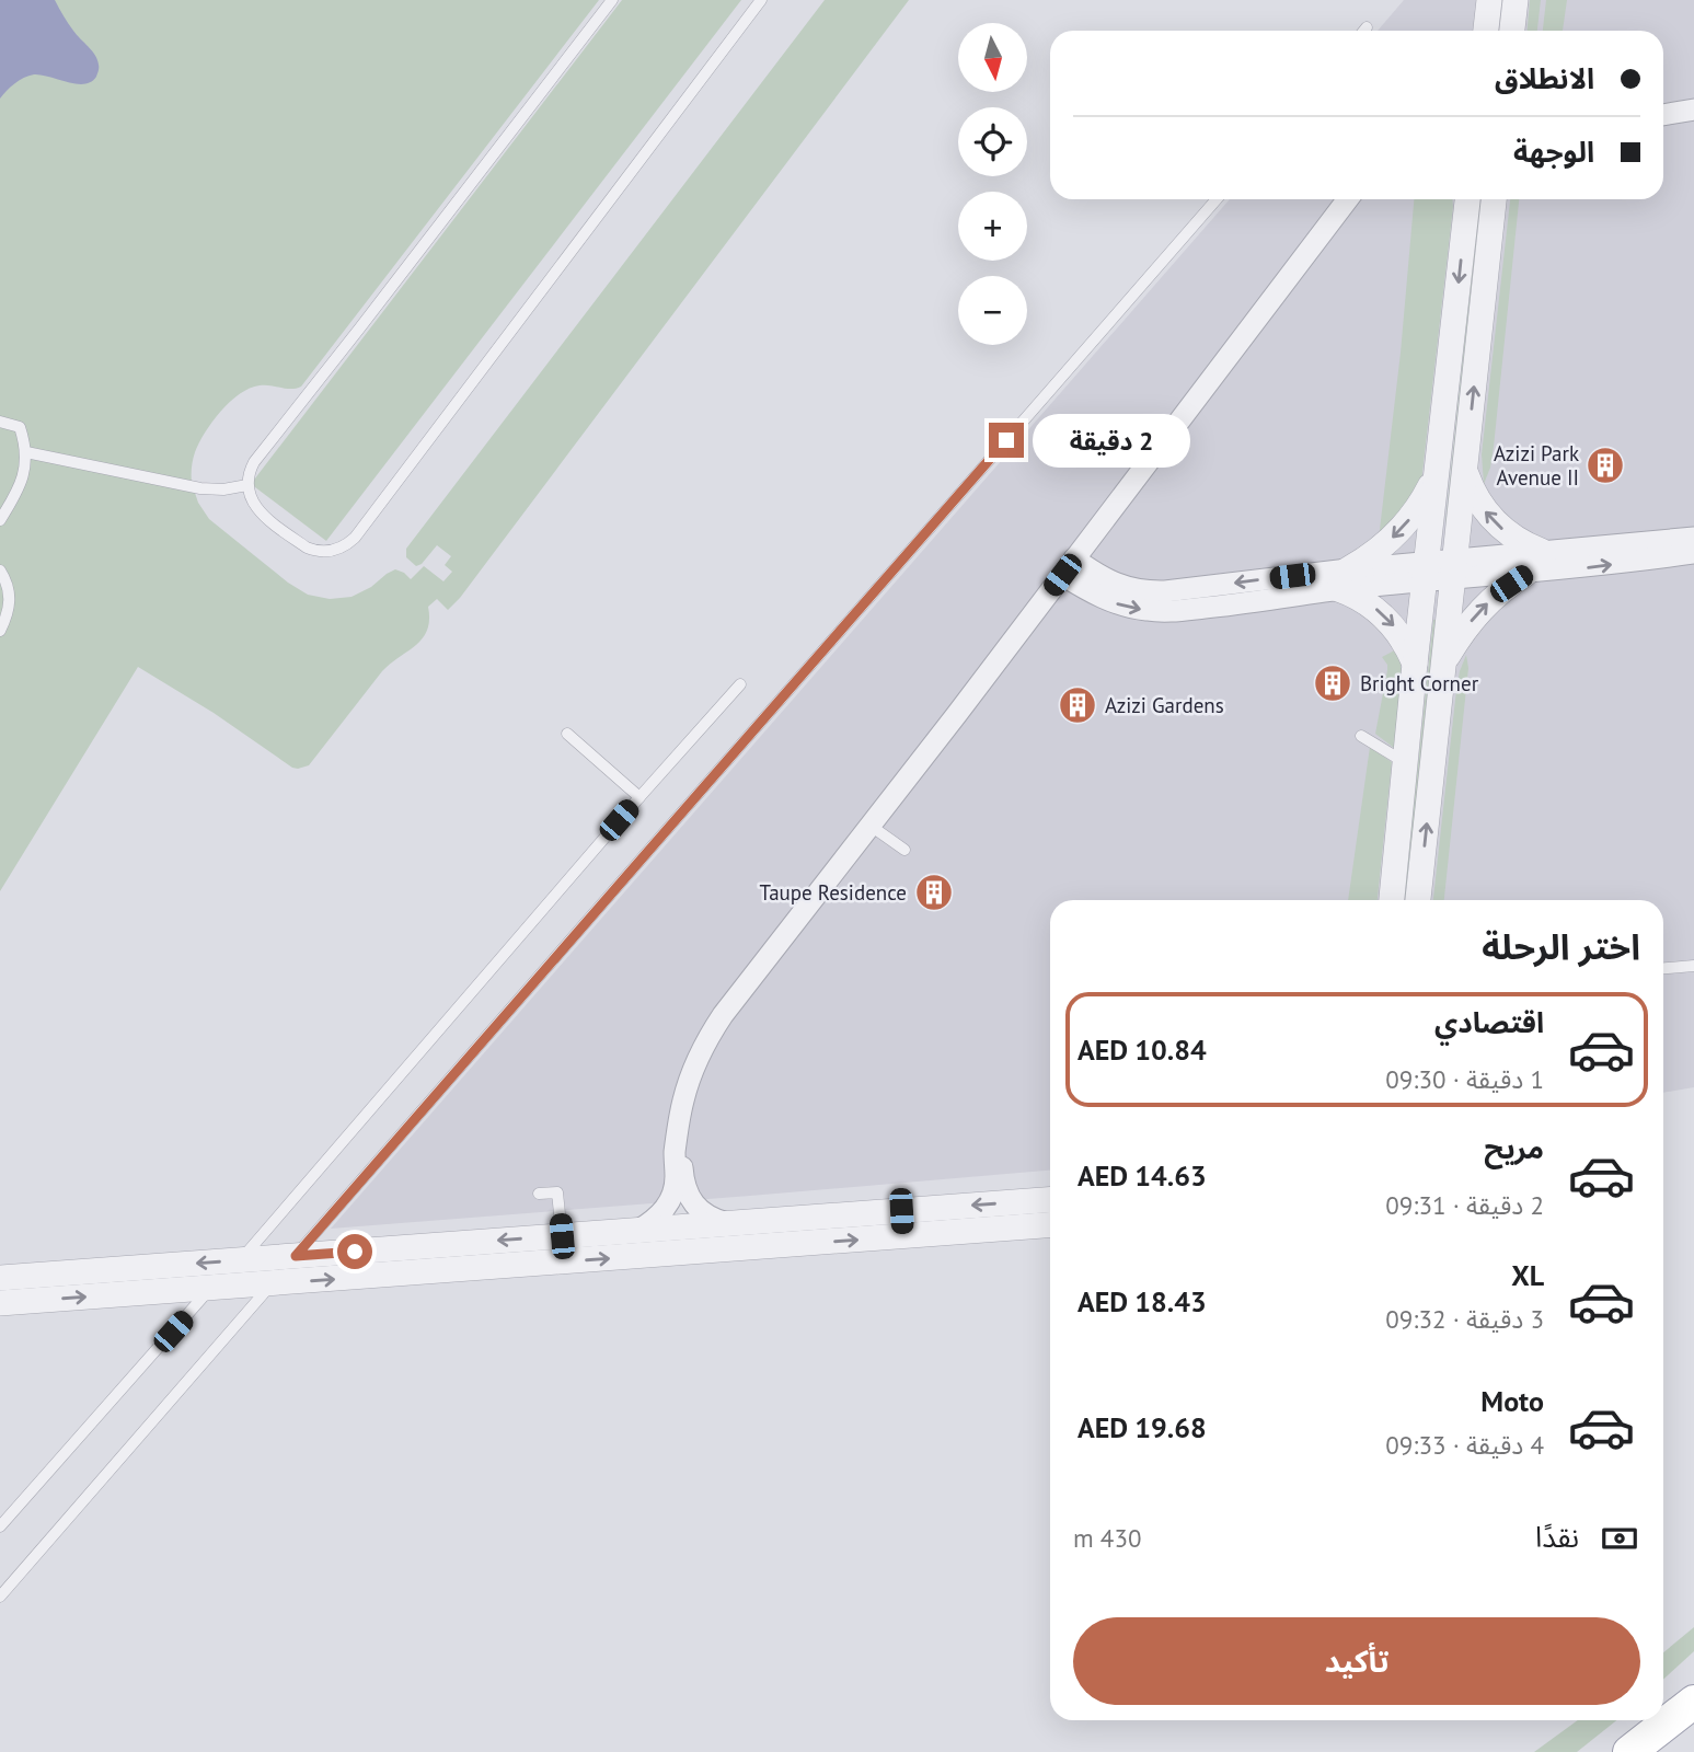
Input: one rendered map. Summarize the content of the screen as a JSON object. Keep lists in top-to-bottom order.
{
  "places": {
    "building": [
      "Azizi Park Avenue II",
      "Bright Corner",
      "Azizi Gardens",
      "Taupe Residence"
    ]
  },
  "north": "bottom",
  "page": {
    "map_buttons": ["+", "−"],
    "banner": ["الانطلاق", "الوجهة"],
    "bubble": "2 دقيقة",
    "heading": "اختر الرحلة",
    "list": [
      {
        "name": "اقتصادي",
        "note": "1 دقيقة · 09:30",
        "value": "AED 10.84"
      },
      {
        "name": "مريح",
        "note": "2 دقيقة · 09:31",
        "value": "AED 14.63"
      },
      {
        "name": "XL",
        "note": "3 دقيقة · 09:32",
        "value": "AED 18.43"
      },
      {
        "name": "Moto",
        "note": "4 دقيقة · 09:33",
        "value": "AED 19.68"
      }
    ],
    "pay": ["نقدًا", "430 m"],
    "buttons": "تأكيد"
  }
}
